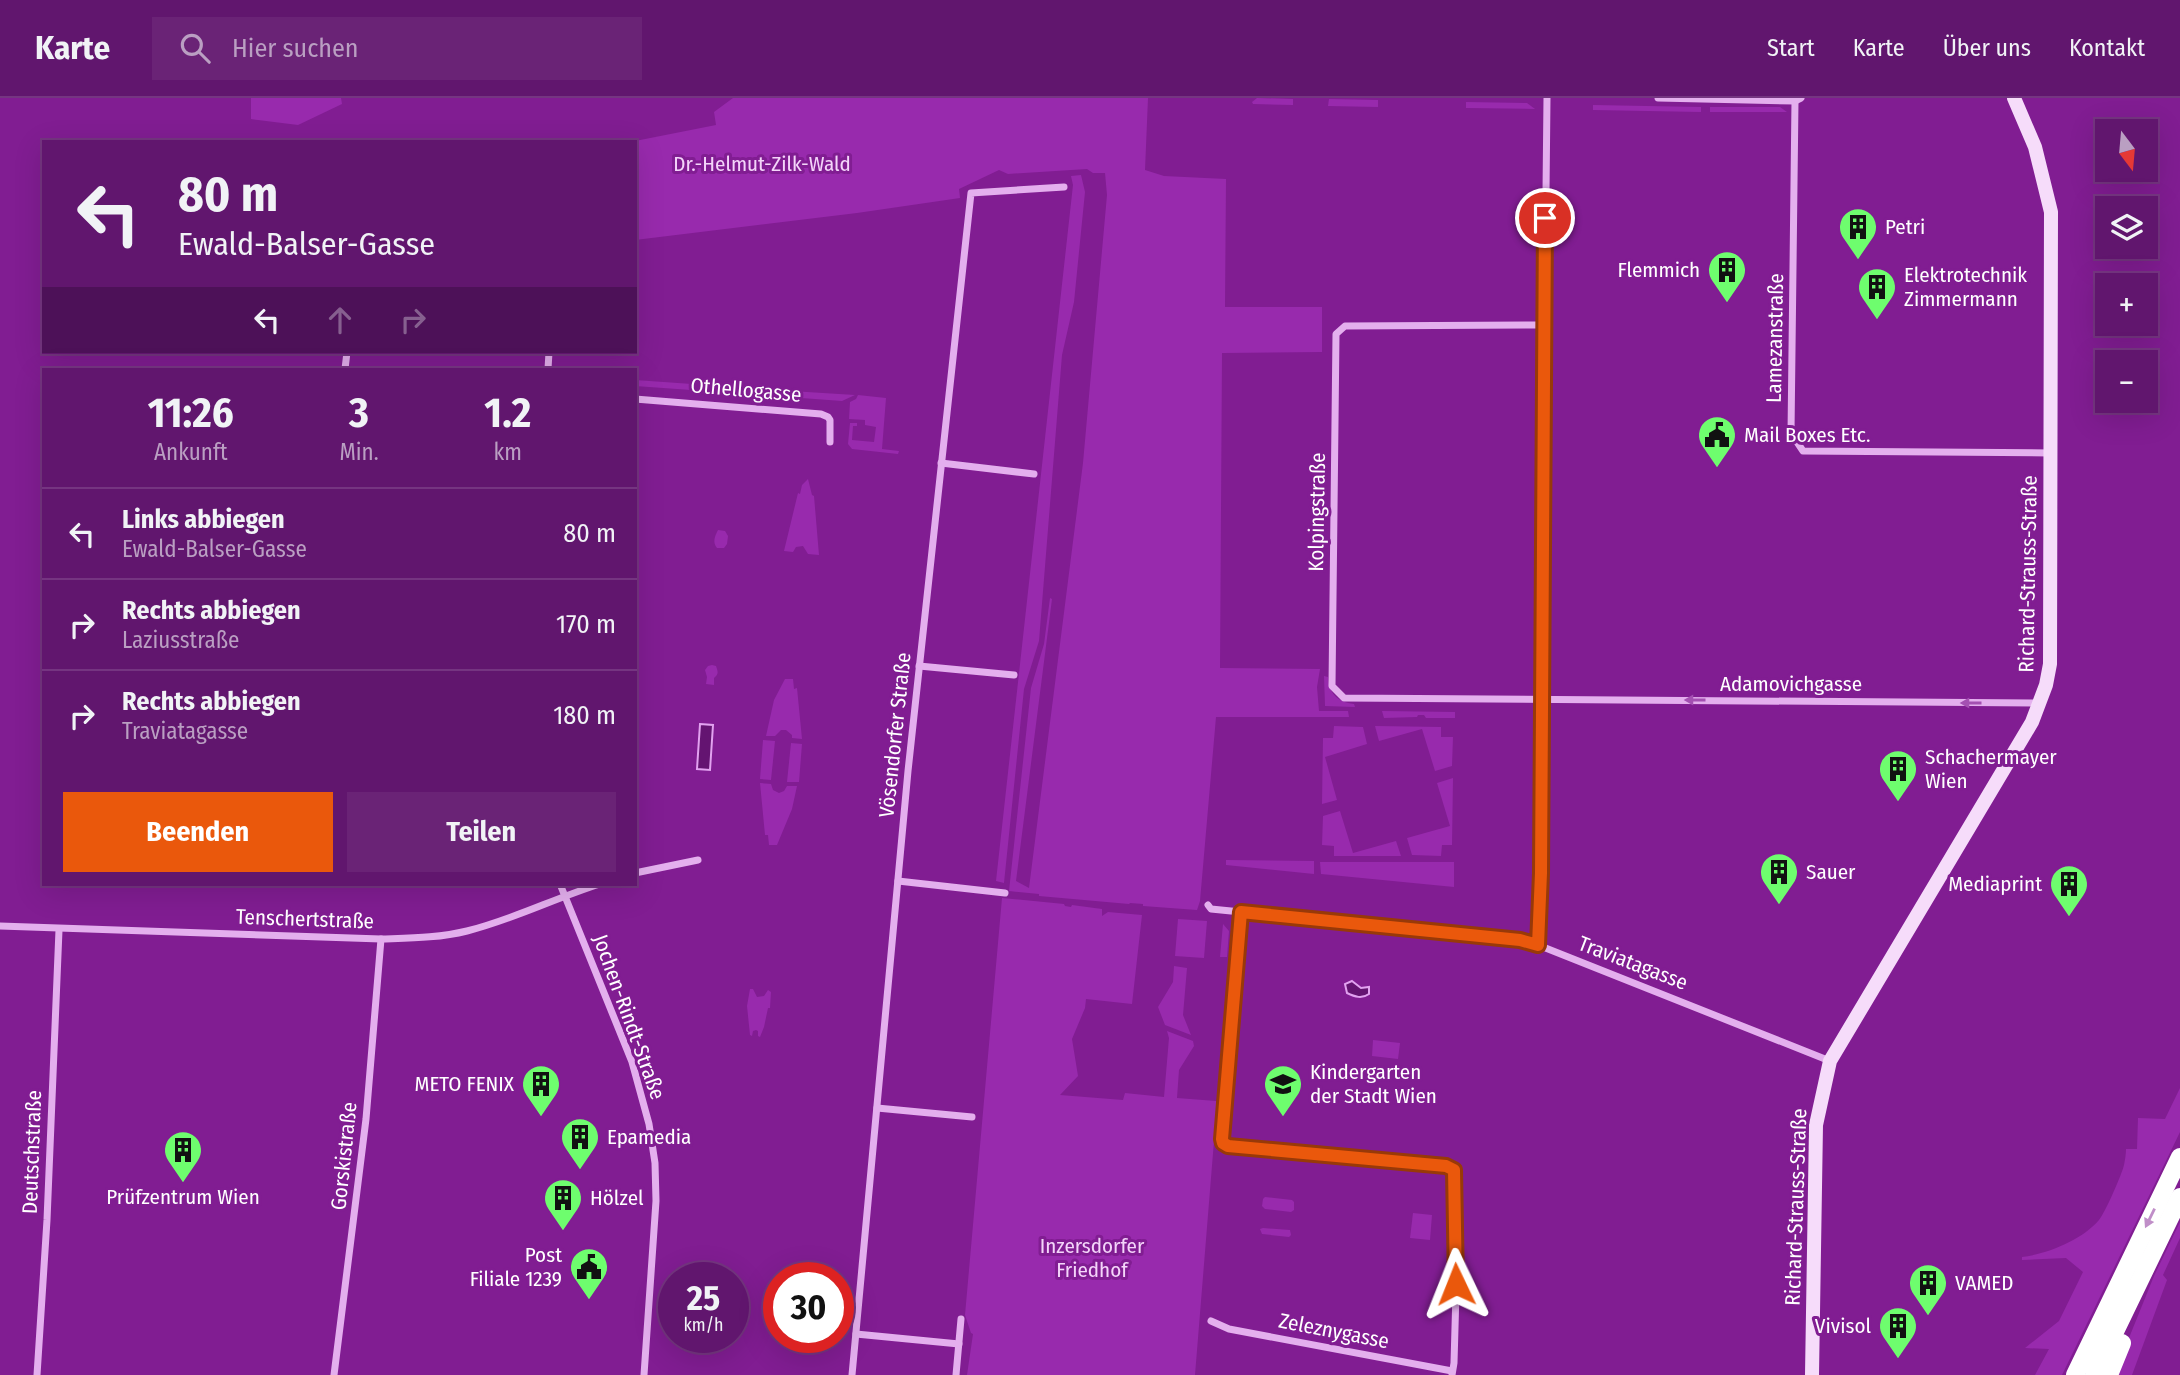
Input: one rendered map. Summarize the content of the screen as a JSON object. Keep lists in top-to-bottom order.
{
  "streets": {
    "main road": ["Richard-Strauss-Straße"],
    "street": [
      "Lamezanstraße",
      "Othellogasse",
      "Kolpingstraße",
      "Adamovichgasse",
      "Vösendorfer Straße",
      "Tenschertstraße",
      "Traviatagasse",
      "Jochen-Rindt-Straße",
      "Deutschstraße",
      "Gorskistraße",
      "Zeleznygasse"
    ]
  },
  "crossings": [
    ["Lamezanstraße", "Richard-Strauss-Straße"],
    ["Kolpingstraße", "Adamovichgasse"],
    ["Richard-Strauss-Straße", "Adamovichgasse"],
    ["Richard-Strauss-Straße", "Traviatagasse"],
    ["Tenschertstraße", "Jochen-Rindt-Straße"],
    ["Tenschertstraße", "Deutschstraße"],
    ["Tenschertstraße", "Gorskistraße"]
  ],
  "one_way": ["Adamovichgasse"],
  "parks": ["Dr.-Helmut-Zilk-Wald", "Inzersdorfer Friedhof"],
  "places": {
    "building": [
      "Petri",
      "Flemmich",
      "Elektrotechnik Zimmermann",
      "Schachermayer Wien",
      "Sauer",
      "Mediaprint",
      "METO FENIX",
      "Epamedia",
      "Prüfzentrum Wien",
      "Hölzel",
      "VAMED",
      "Vivisol"
    ],
    "public building": ["Mail Boxes Etc.", "Post Filiale 1239"],
    "school or university": ["Kindergarten der Stadt Wien"]
  },
  "north": "bottom",
  "page": {
    "header": "Karte",
    "search": "Hier suchen",
    "nav": [
      "Start",
      "Karte",
      "Über uns",
      "Kontakt"
    ],
    "map_buttons": ["+", "−"],
    "turn": ["80 m", "Ewald-Balser-Gasse"],
    "eta": [
      "11:26",
      "Ankunft",
      "3",
      "Min.",
      "1.2",
      "km"
    ],
    "list": [
      {
        "name": "Links abbiegen",
        "note": "Ewald-Balser-Gasse",
        "value": "80 m"
      },
      {
        "name": "Rechts abbiegen",
        "note": "Laziusstraße",
        "value": "170 m"
      },
      {
        "name": "Rechts abbiegen",
        "note": "Traviatagasse",
        "value": "180 m"
      }
    ],
    "buttons": ["Beenden", "Teilen"],
    "speed": "25 km/h",
    "limit": "30"
  }
}
